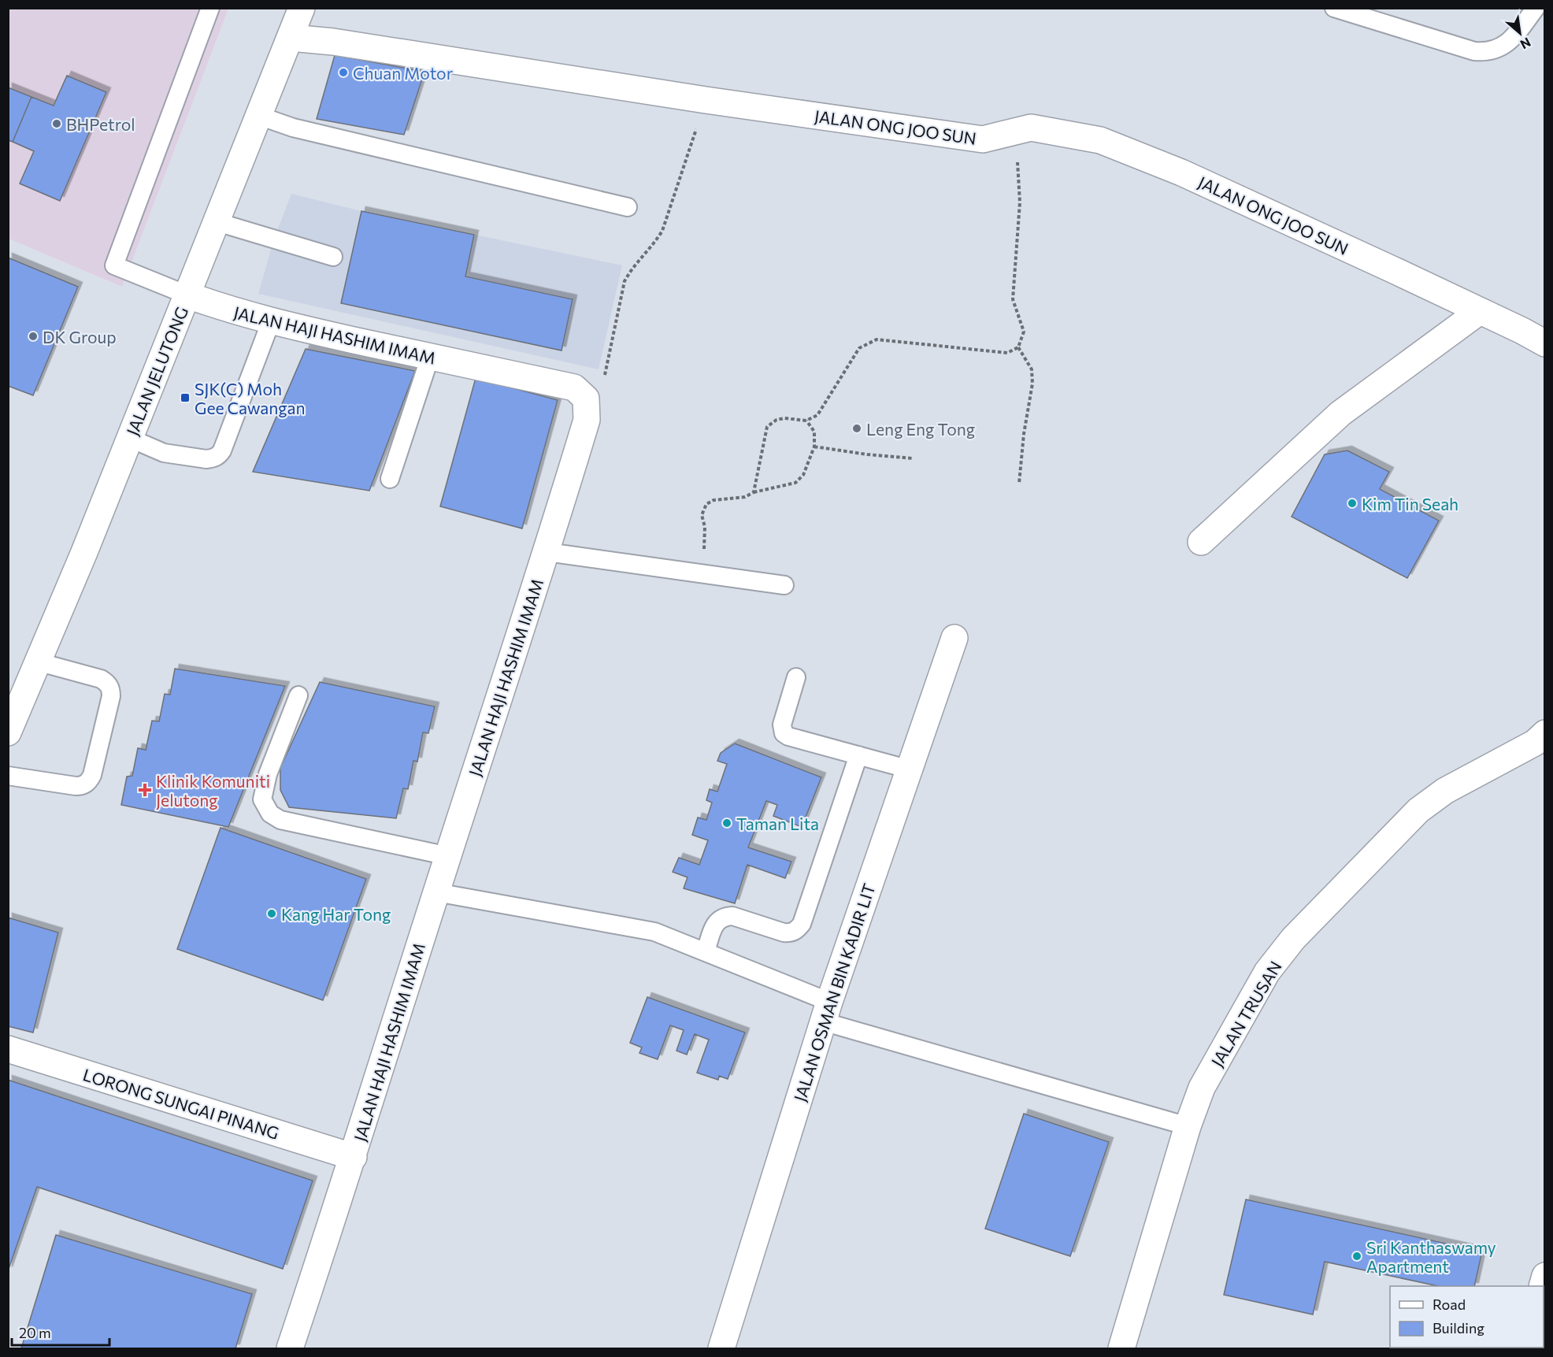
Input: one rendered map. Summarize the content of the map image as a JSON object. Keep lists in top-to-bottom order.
{
  "streets": {
    "street": [
      "JALAN ONG JOO SUN",
      "JALAN HAJI HASHIM IMAM",
      "JALAN JELUTONG",
      "JALAN OSMAN BIN KADIR LIT",
      "JALAN TRUSAN",
      "LORONG SUNGAI PINANG"
    ]
  },
  "crossings": [
    ["JALAN ONG JOO SUN", "JALAN JELUTONG"],
    ["JALAN HAJI HASHIM IMAM", "JALAN JELUTONG"],
    ["JALAN HAJI HASHIM IMAM", "LORONG SUNGAI PINANG"]
  ],
  "places": {
    "other": [
      "Chuan Motor",
      "BHPetrol",
      "DK Group",
      "Leng Eng Tong",
      "Kim Tin Seah",
      "Taman Lita",
      "Kang Har Tong",
      "Sri Kanthaswamy Apartment"
    ],
    "transit": ["SJK(C) Moh Gee Cawangan"],
    "health": ["Klinik Komuniti Jelutong"]
  },
  "legend": ["Road", "Building"],
  "scale_bar": "20 m",
  "north": "bottom right"
}
